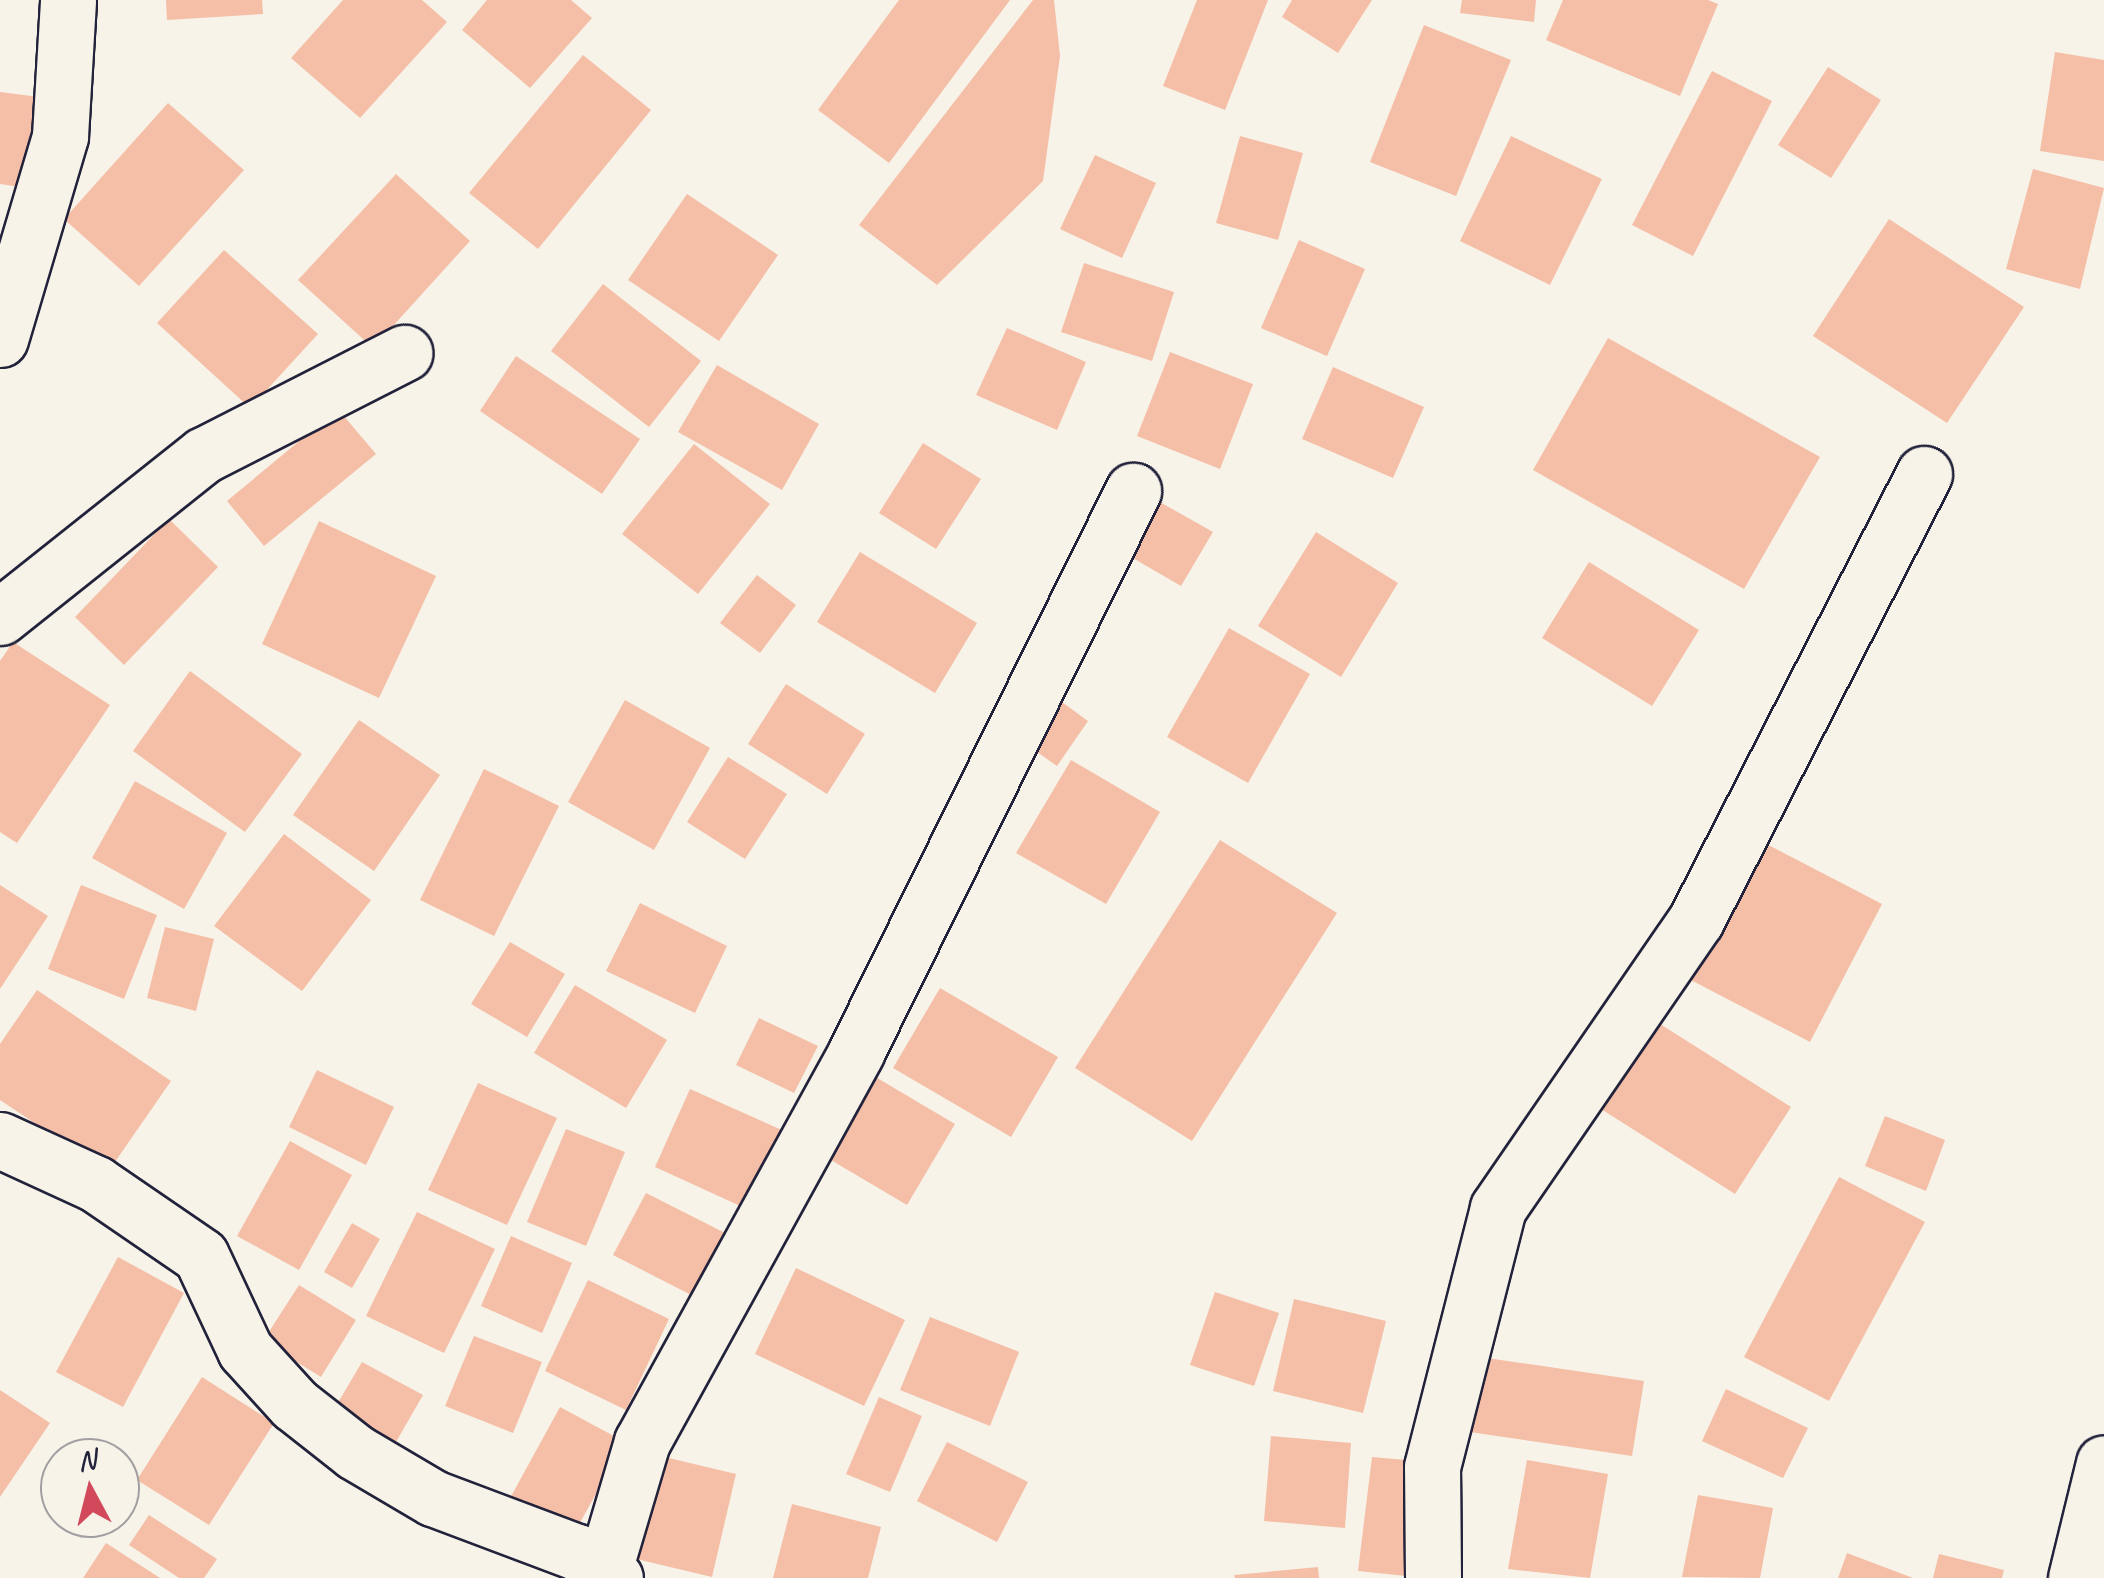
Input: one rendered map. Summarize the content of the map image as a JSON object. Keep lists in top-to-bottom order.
{
  "north": "top"
}
